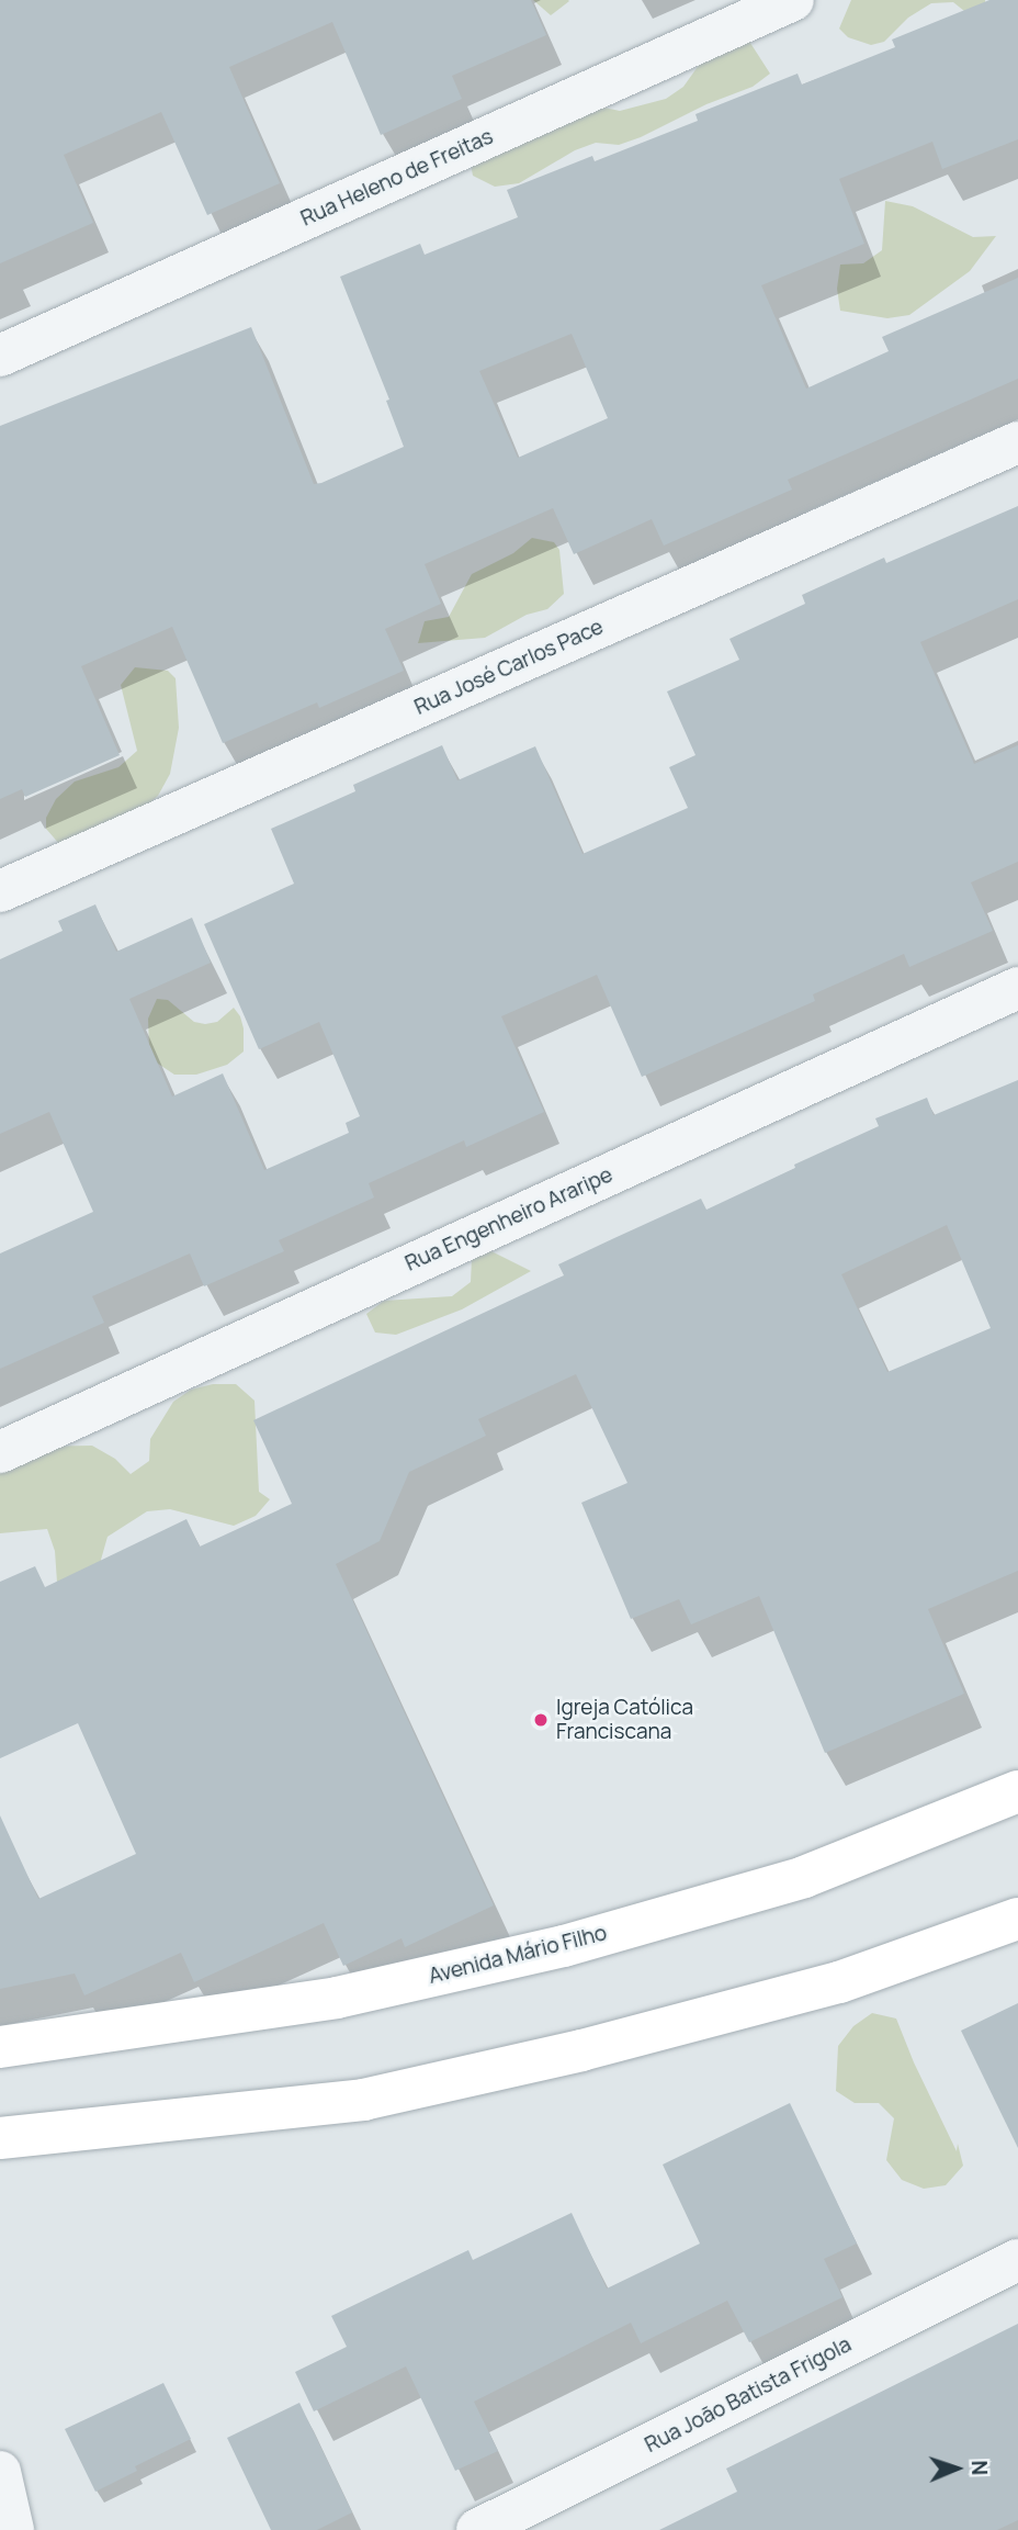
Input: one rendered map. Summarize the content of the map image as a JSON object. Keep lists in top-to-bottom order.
{
  "streets": {
    "main road": ["Avenida Mário Filho"],
    "street": [
      "Rua Heleno de Freitas",
      "Rua José Carlos Pace",
      "Rua Engenheiro Araripe",
      "Rua João Batista Frigola"
    ]
  },
  "places": ["Igreja Católica Franciscana"],
  "north": "right"
}
